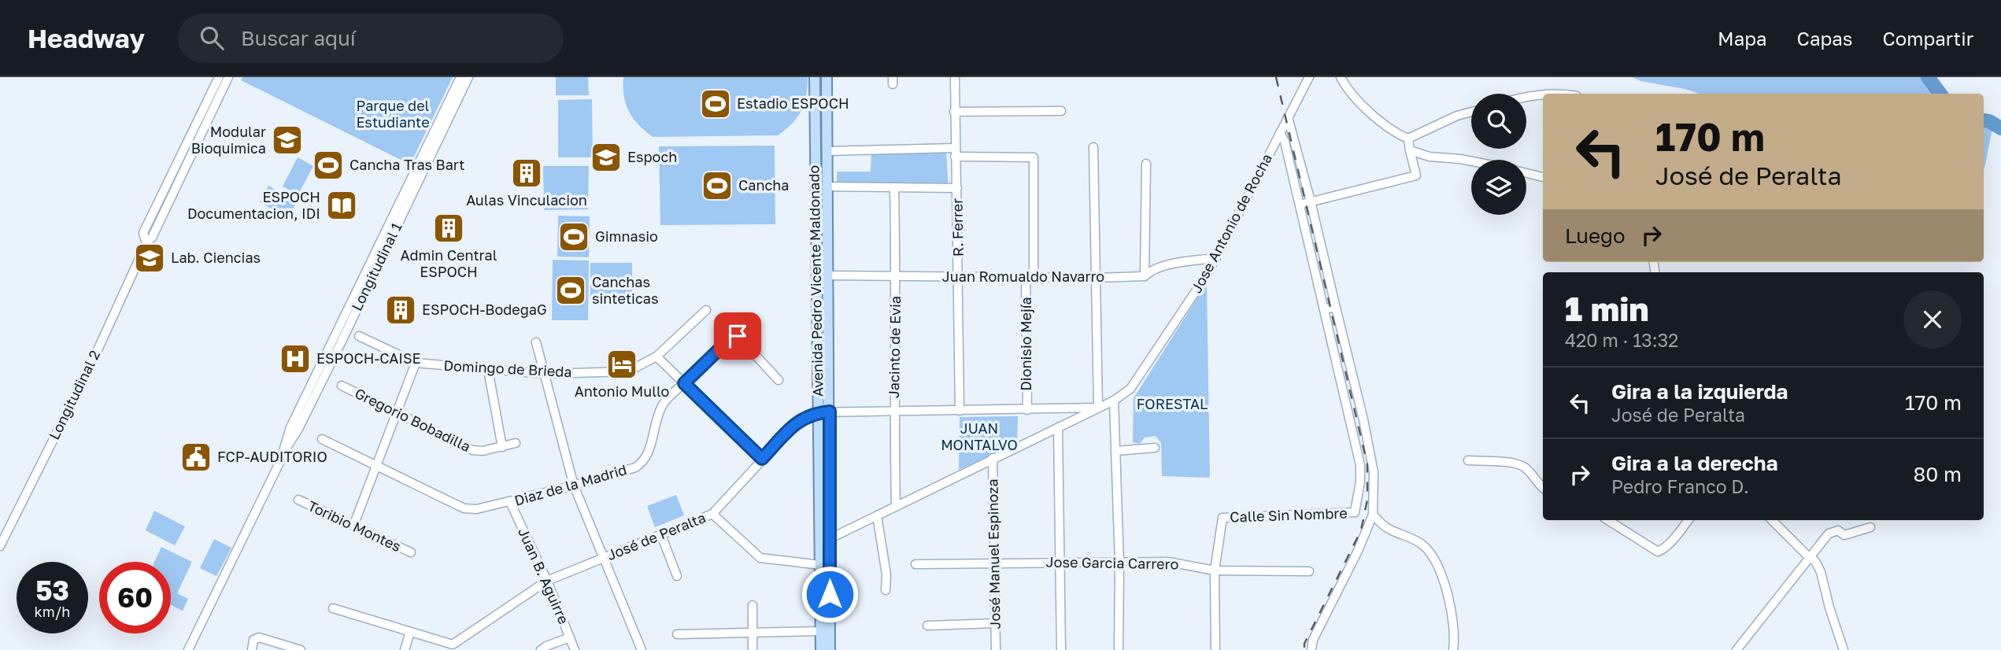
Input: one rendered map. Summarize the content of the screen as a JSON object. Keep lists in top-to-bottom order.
{
  "streets": {
    "main road": ["Avenida Pedro Vicente Maldonado"],
    "street": [
      "Jose Antonio de Rocha",
      "R. Ferrer",
      "Longitudinal 1",
      "Juan Romualdo Navarro",
      "Dionisio Mejía",
      "Jacinto de Evia",
      "Domingo de Brieda",
      "Longitudinal 2",
      "Gregorio Bobadilla",
      "Diaz de la Madrid",
      "Calle Sin Nombre",
      "Toribio Montes",
      "José de Peralta",
      "José Manuel Espinoza",
      "Jose Garcia Carrero",
      "Juan B. Aguirre"
    ]
  },
  "crossings": [
    ["Jose Antonio de Rocha", "Juan Romualdo Navarro"],
    ["Jose Antonio de Rocha", "Avenida Pedro Vicente Maldonado"],
    ["Jose Antonio de Rocha", "Jacinto de Evia"],
    ["Jose Antonio de Rocha", "José de Peralta"],
    ["Jose Antonio de Rocha", "José Manuel Espinoza"],
    ["R. Ferrer", "Juan Romualdo Navarro"],
    ["R. Ferrer", "Dionisio Mejía"],
    ["R. Ferrer", "José de Peralta"],
    ["Juan Romualdo Navarro", "Avenida Pedro Vicente Maldonado"],
    ["Juan Romualdo Navarro", "Dionisio Mejía"],
    ["Juan Romualdo Navarro", "Jacinto de Evia"],
    ["Avenida Pedro Vicente Maldonado", "José de Peralta"],
    ["Dionisio Mejía", "José de Peralta"],
    ["Jacinto de Evia", "José de Peralta"],
    ["Diaz de la Madrid", "Juan B. Aguirre"],
    ["Calle Sin Nombre", "Jose Garcia Carrero"],
    ["José de Peralta", "Juan B. Aguirre"],
    ["José Manuel Espinoza", "Jose Garcia Carrero"]
  ],
  "parks": ["Parque del Estudiante", "FORESTAL", "JUAN MONTALVO"],
  "places": {
    "sports": [
      "Estadio ESPOCH",
      "Cancha Tras Bart",
      "Cancha",
      "Gimnasio",
      "Canchas sinteticas"
    ],
    "school or university": ["Modular Bioquimica", "Espoch", "Lab. Ciencias"],
    "building": ["Aulas Vinculacion", "Admin Central ESPOCH", "ESPOCH-BodegaG"],
    "library": ["ESPOCH Documentacion, IDI"],
    "hospital": ["ESPOCH-CAISE"],
    "hotel": ["Antonio Mullo"],
    "public building": ["FCP-AUDITORIO"]
  },
  "page": {
    "header": "Headway",
    "search": "Buscar aquí",
    "nav": ["Mapa", "Capas", "Compartir"],
    "turn": ["170 m", "José de Peralta"],
    "then": "Luego",
    "heading": ["1 min", "420 m · 13:32"],
    "list": [
      {
        "name": "Gira a la izquierda",
        "note": "José de Peralta",
        "value": "170 m"
      },
      {
        "name": "Gira a la derecha",
        "note": "Pedro Franco D.",
        "value": "80 m"
      }
    ],
    "speed": "53 km/h",
    "limit": "60"
  }
}
